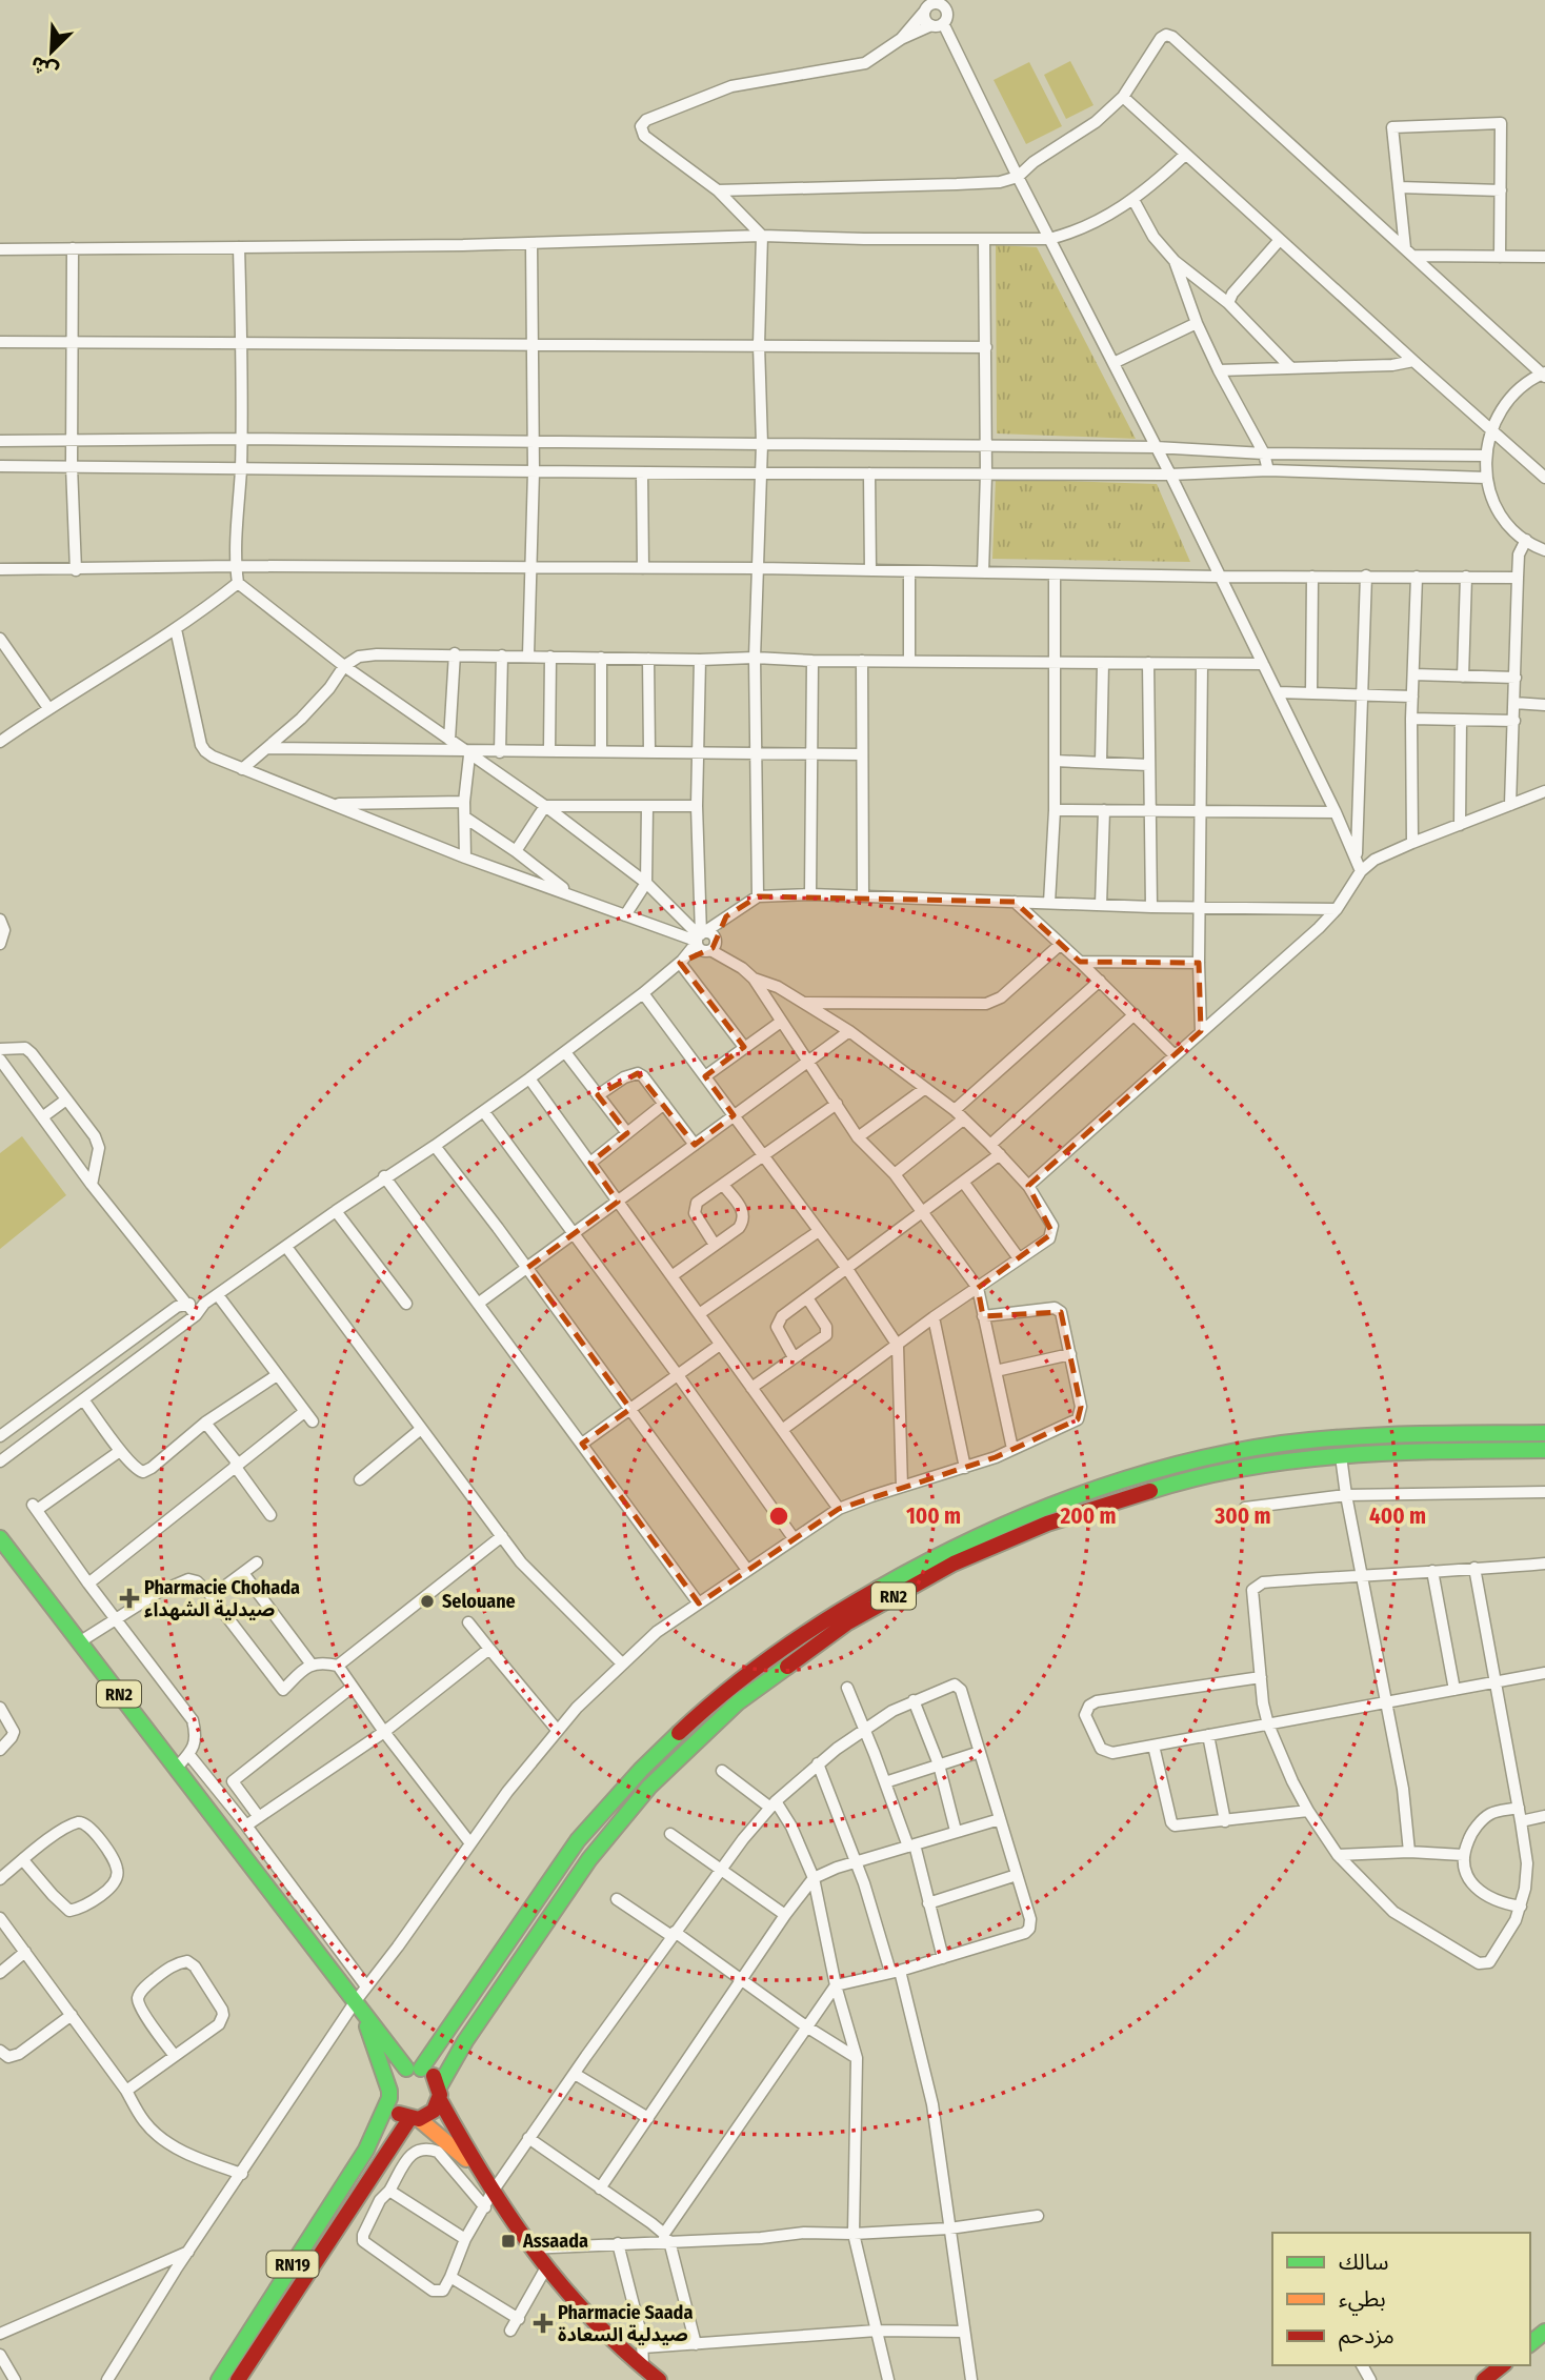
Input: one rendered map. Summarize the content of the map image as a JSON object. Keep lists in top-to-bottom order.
{
  "streets": {
    "main road": ["RN2", "RN19"]
  },
  "crossings": [
    ["RN2", "RN19"]
  ],
  "places": {
    "health": ["Pharmacie Chohada صيدلية الشهداء", "Pharmacie Saada صيدلية السعادة"],
    "other": ["Selouane"],
    "transit": ["Assaada"]
  },
  "legend": ["سالك", "بطيء", "مزدحم"],
  "north": "bottom left",
  "rings": [
    "100 m",
    "200 m",
    "300 m",
    "400 m"
  ]
}
